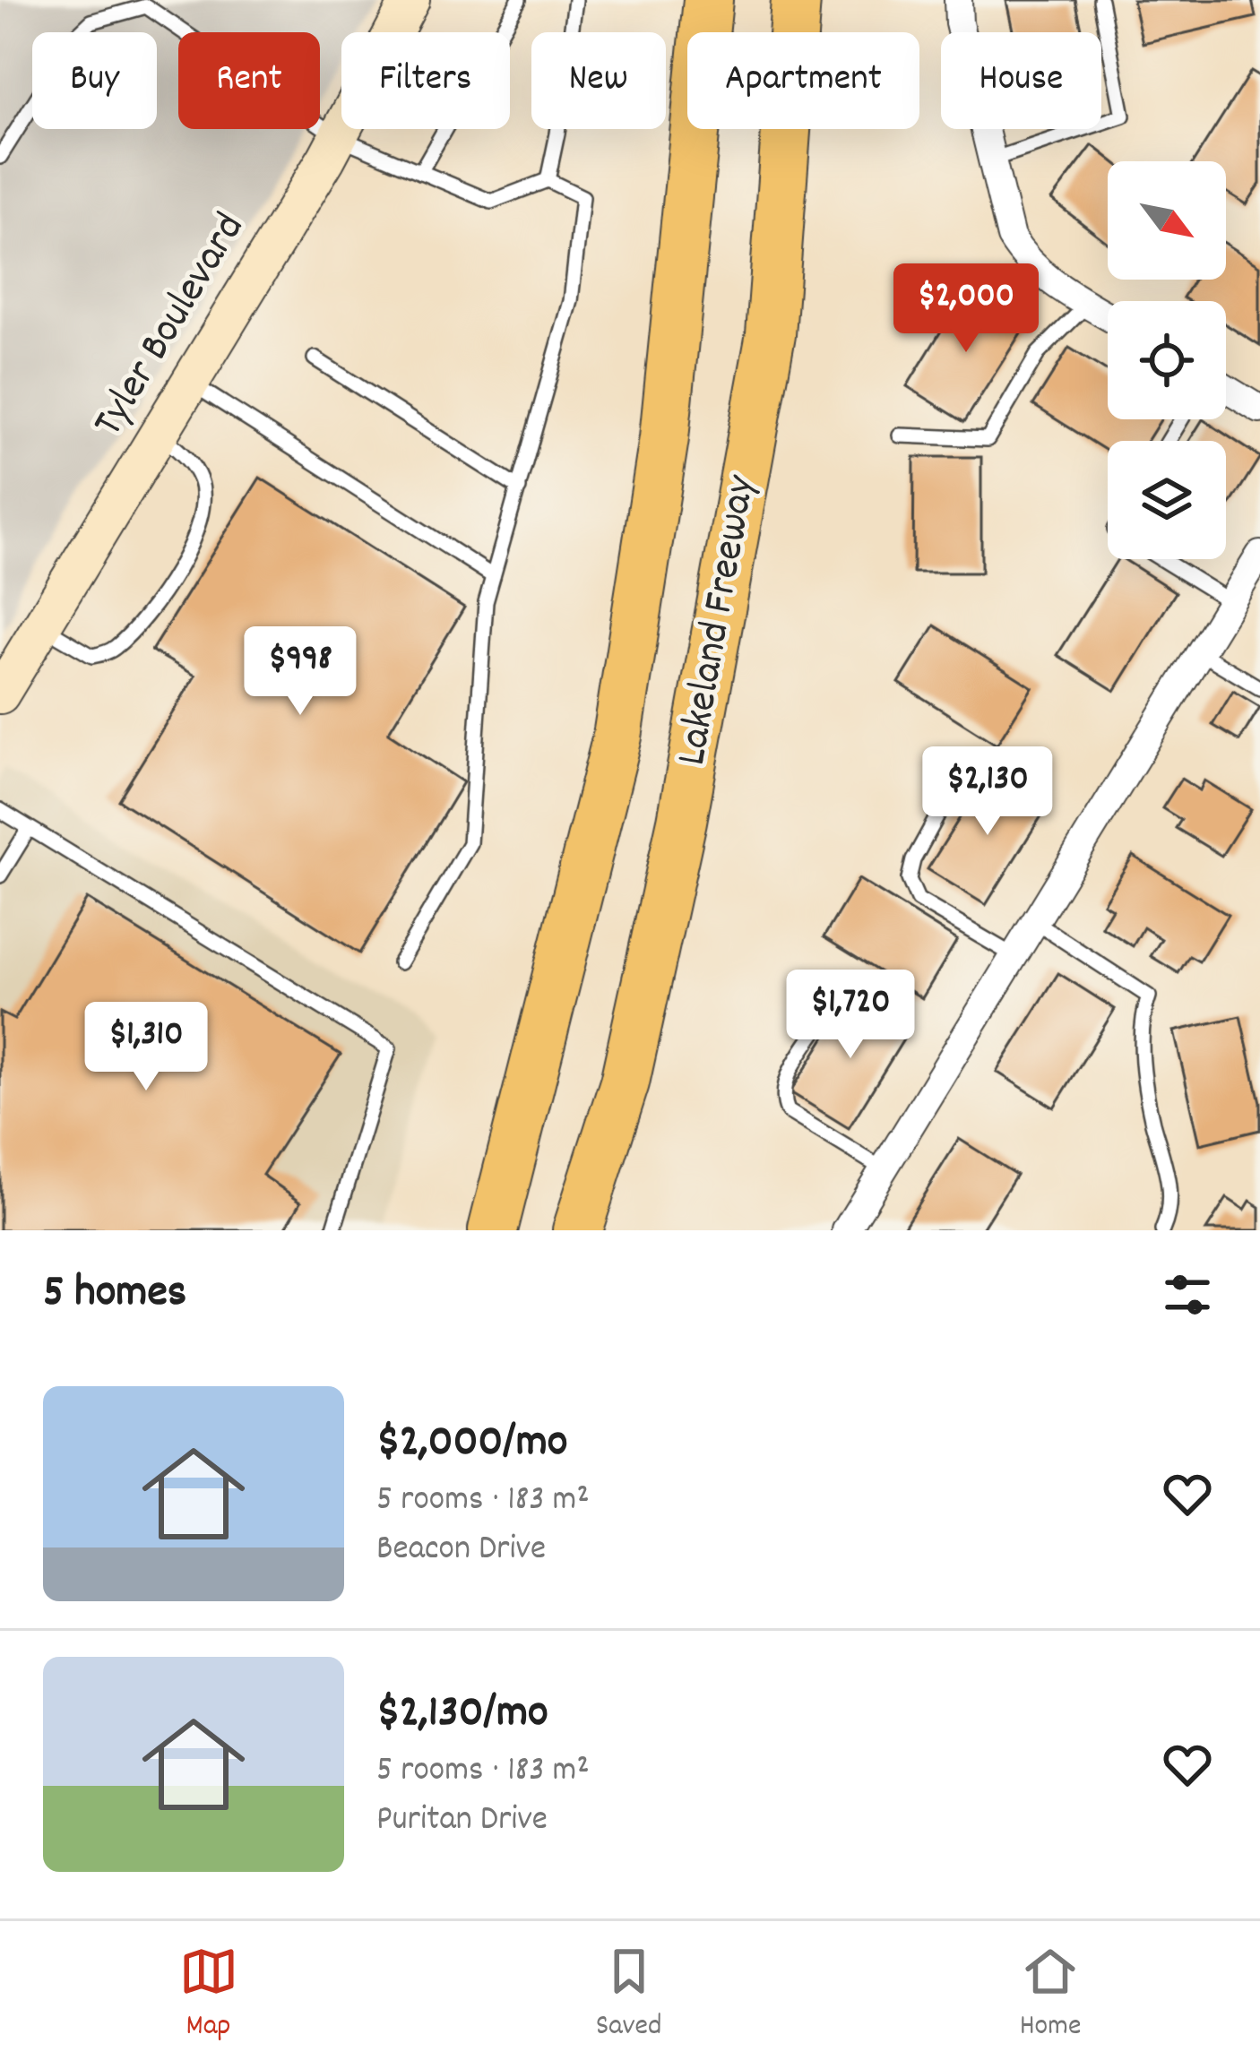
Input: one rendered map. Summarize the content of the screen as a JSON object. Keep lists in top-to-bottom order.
{
  "streets": {
    "highway": ["Lakeland Freeway"],
    "street": ["Tyler Boulevard"]
  },
  "north": "bottom right",
  "page": {
    "chip": [
      "Buy",
      "Rent",
      "Filters",
      "New",
      "Apartment",
      "House"
    ],
    "price": [
      "$2,000",
      "$998",
      "$2,130",
      "$1,720",
      "$1,310"
    ],
    "heading": "5 homes",
    "list": [
      {
        "name": "$2,000/mo",
        "note": "5 rooms · 183 m² · Beacon Drive"
      },
      {
        "name": "$2,130/mo",
        "note": "5 rooms · 183 m² · Puritan Drive"
      }
    ],
    "tabs": ["Map", "Saved", "Home"]
  }
}
